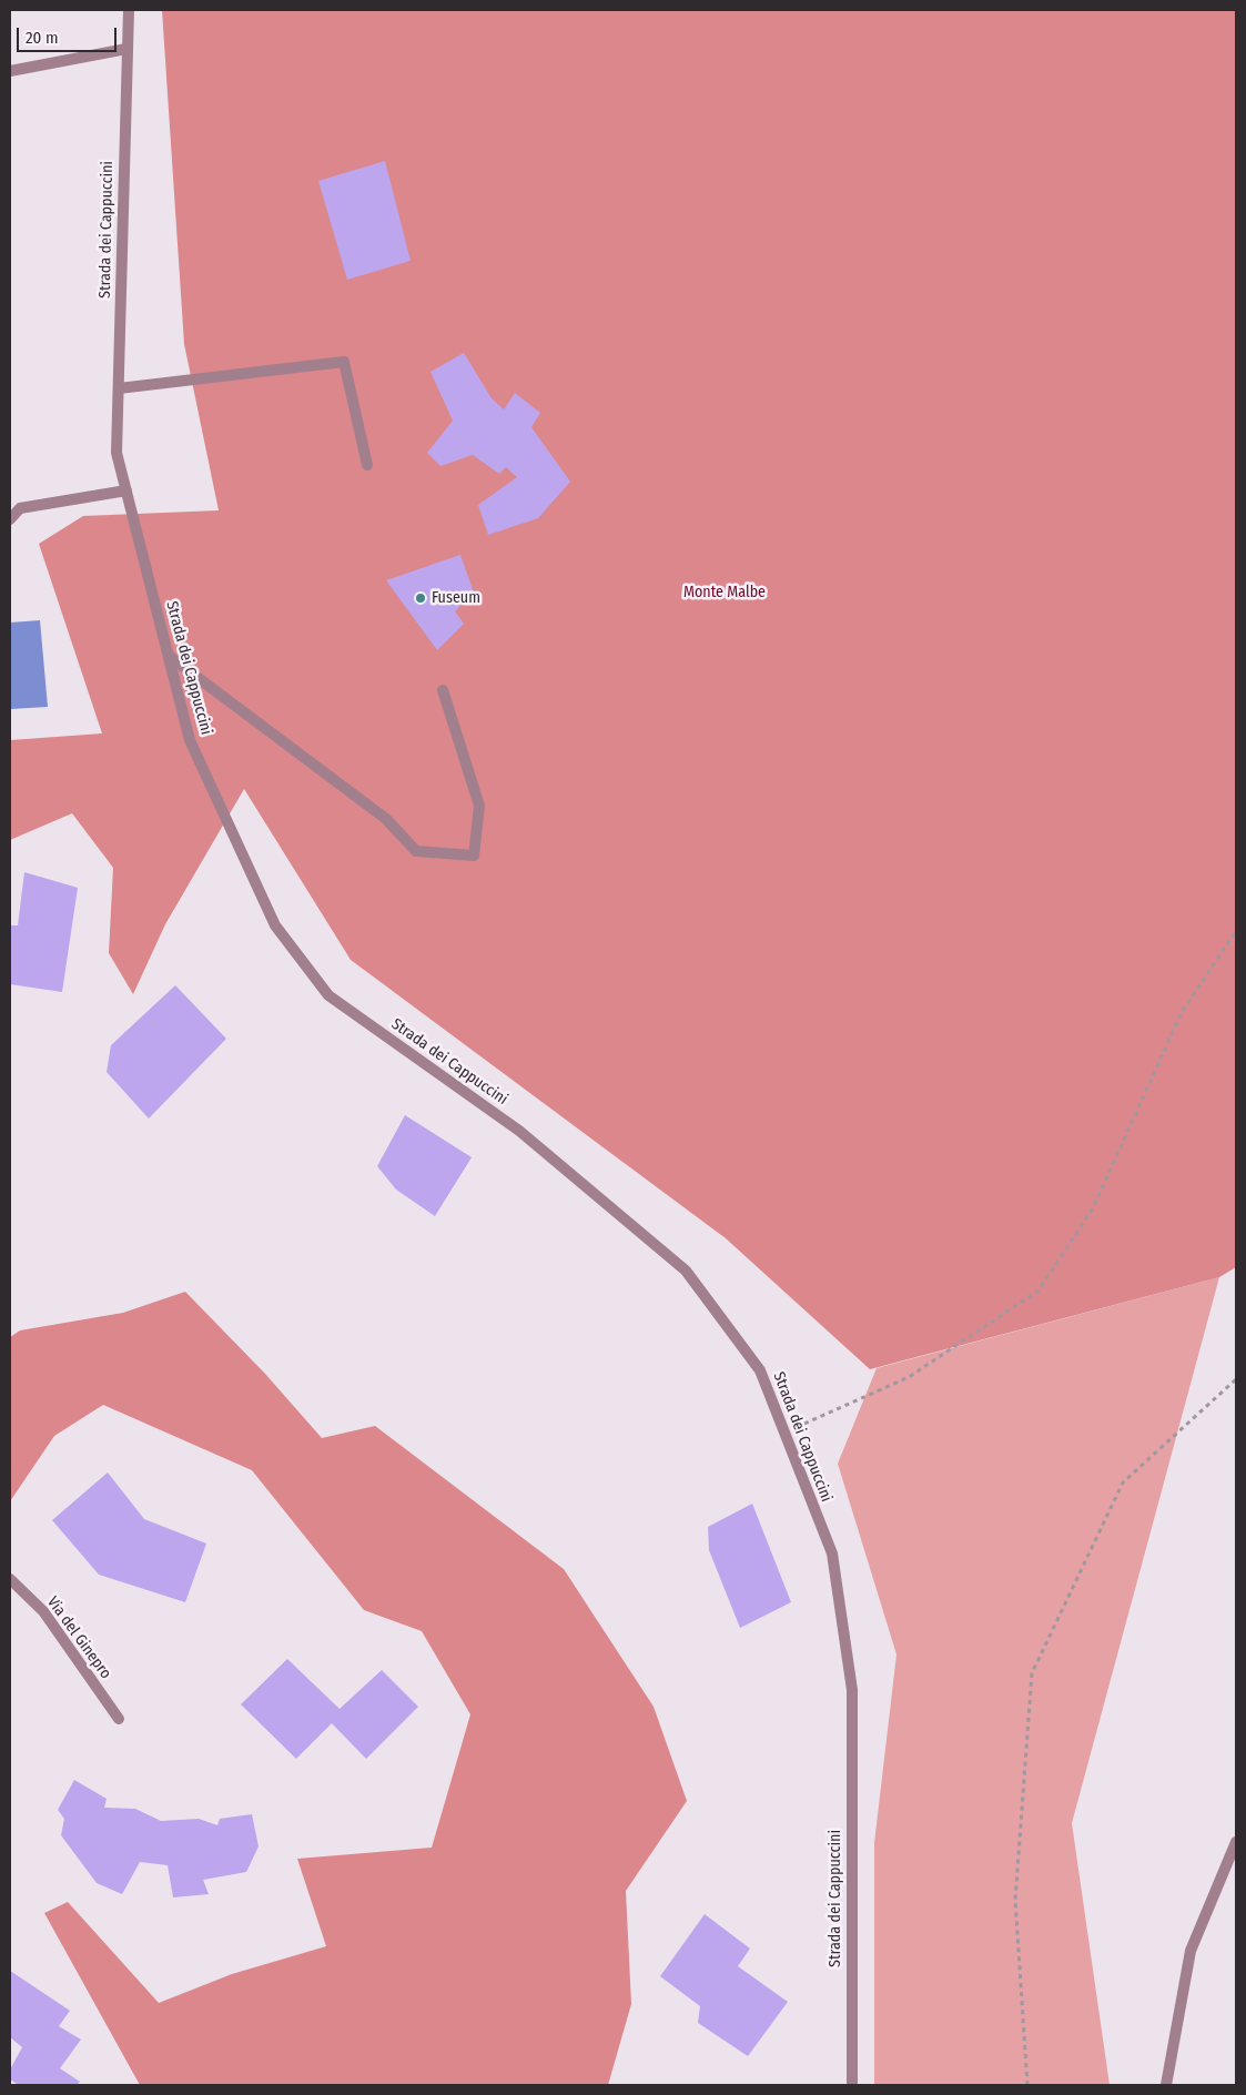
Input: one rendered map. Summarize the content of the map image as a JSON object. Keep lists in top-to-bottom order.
{
  "streets": {
    "street": ["Strada dei Cappuccini", "Via del Ginepro"]
  },
  "parks": ["Monte Malbe"],
  "places": ["Fuseum"],
  "scale_bar": "20 m"
}
